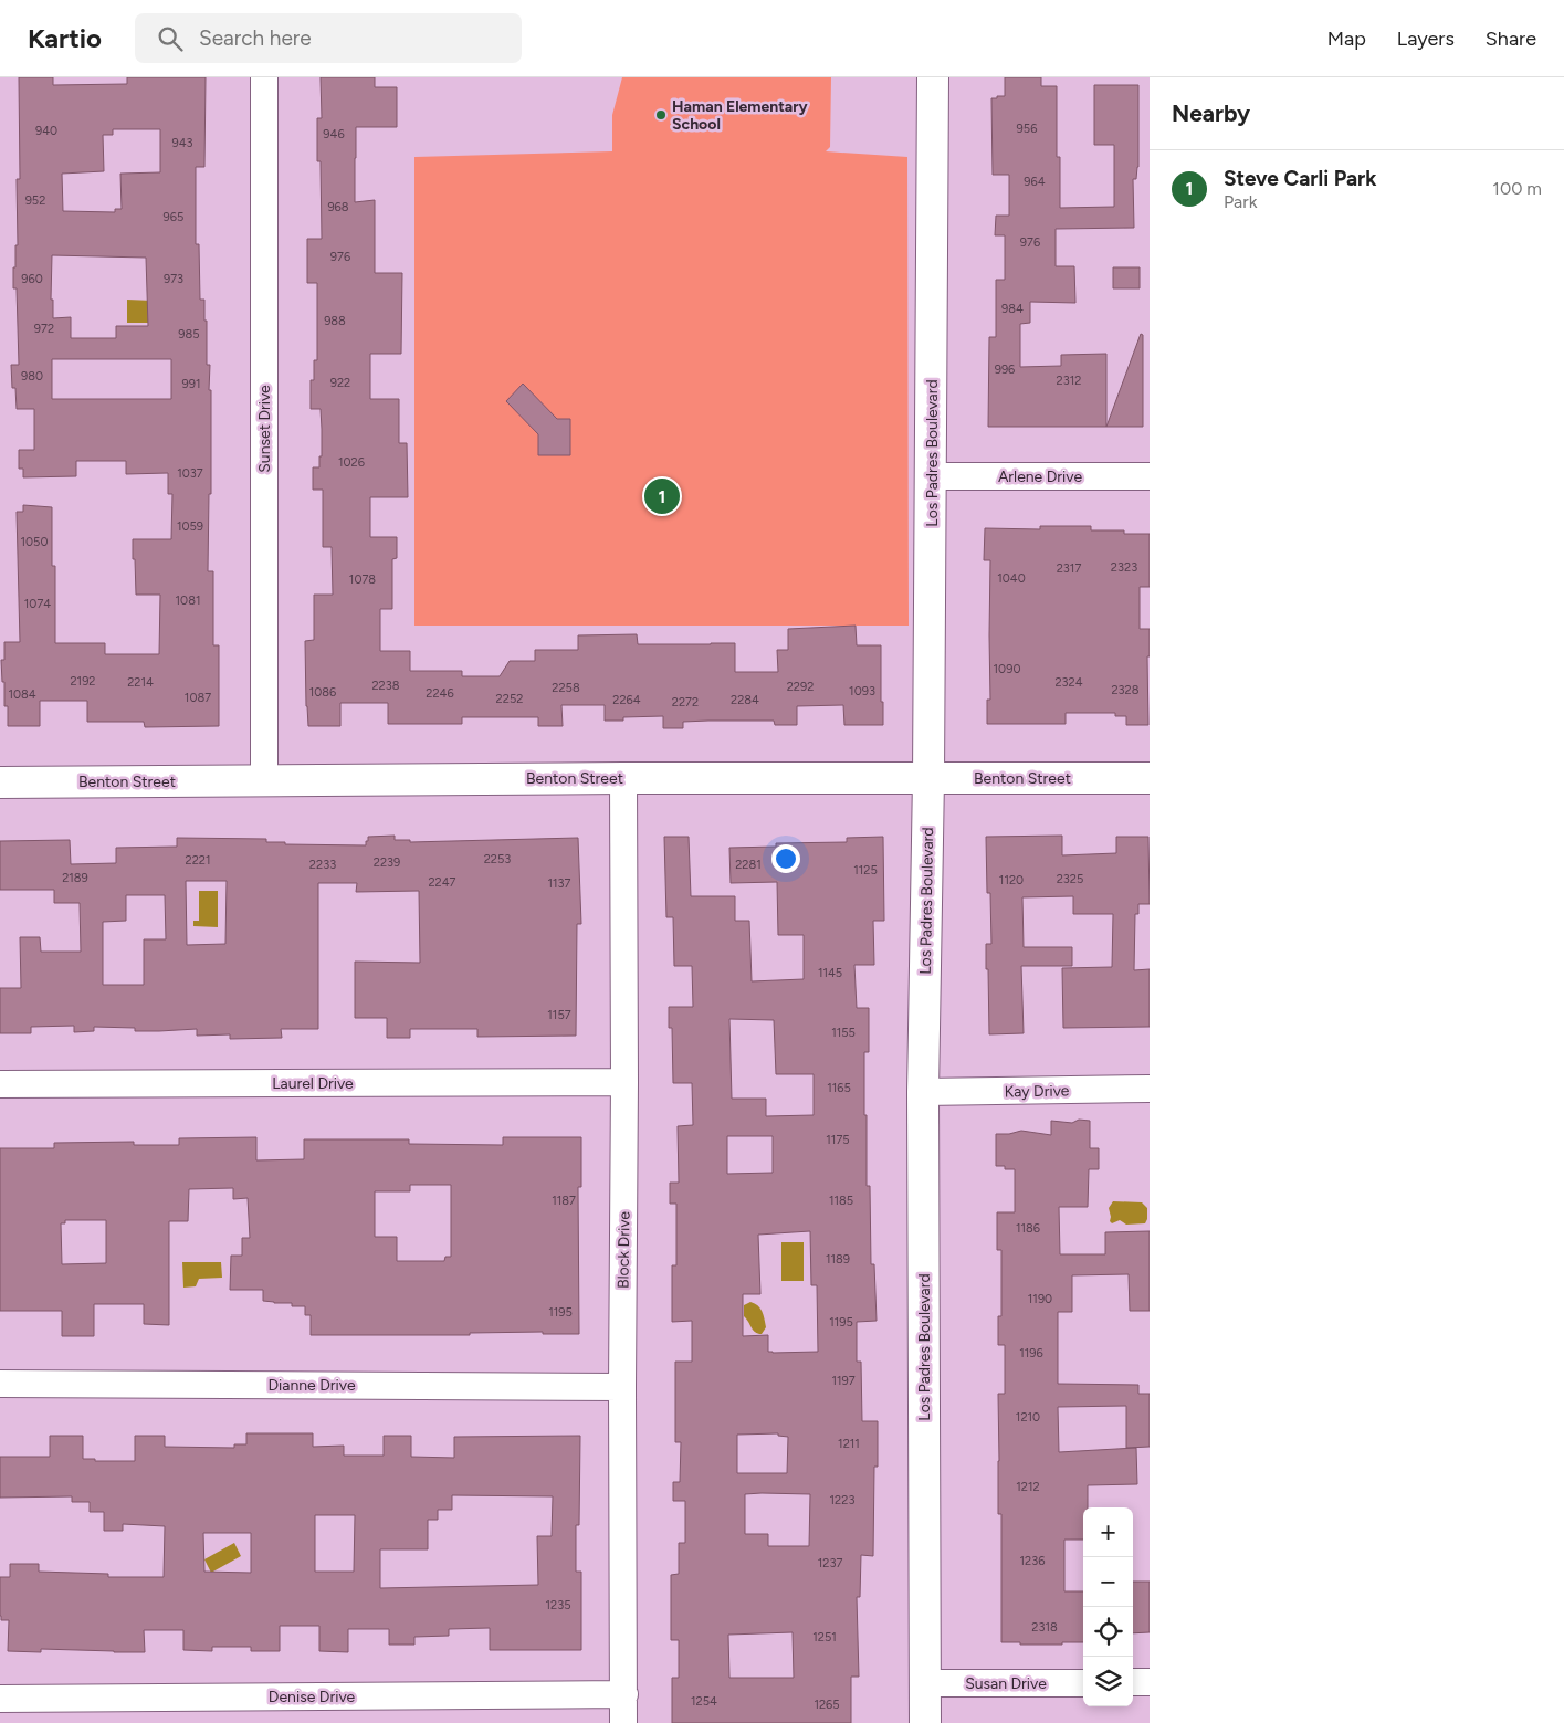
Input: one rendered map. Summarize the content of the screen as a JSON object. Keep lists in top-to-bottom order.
{
  "streets": {
    "street": [
      "Sunset Drive",
      "Los Padres Boulevard",
      "Arlene Drive",
      "Benton Street",
      "Laurel Drive",
      "Kay Drive",
      "Block Drive",
      "Dianne Drive",
      "Susan Drive",
      "Denise Drive"
    ]
  },
  "crossings": [
    ["Sunset Drive", "Benton Street"],
    ["Los Padres Boulevard", "Arlene Drive"],
    ["Los Padres Boulevard", "Benton Street"],
    ["Los Padres Boulevard", "Kay Drive"],
    ["Los Padres Boulevard", "Susan Drive"],
    ["Benton Street", "Block Drive"],
    ["Laurel Drive", "Block Drive"],
    ["Block Drive", "Dianne Drive"],
    ["Block Drive", "Denise Drive"]
  ],
  "places": ["Haman Elementary School"],
  "house_numbers": [
    "956",
    "940",
    "946",
    "943",
    "964",
    "952",
    "968",
    "965",
    "976",
    "976",
    "960",
    "973",
    "984",
    "988",
    "972",
    "985",
    "996",
    "980",
    "2312",
    "922",
    "991",
    "1026",
    "1037",
    "1059",
    "1050",
    "2323",
    "2317",
    "1040",
    "1078",
    "1081",
    "1074",
    "1090",
    "2192",
    "2214",
    "2324",
    "2238",
    "2292",
    "2258",
    "2328",
    "1093",
    "1086",
    "2246",
    "1084",
    "1087",
    "2252",
    "2264",
    "2284",
    "2272",
    "2253",
    "2221",
    "2239",
    "2233",
    "2281",
    "1125",
    "2189",
    "2325",
    "1120",
    "2247",
    "1137",
    "1145",
    "1157",
    "1155",
    "1165",
    "1175",
    "1187",
    "1185",
    "1186",
    "1189",
    "1190",
    "1195",
    "1195",
    "1196",
    "1197",
    "1210",
    "1211",
    "1212",
    "1223",
    "1236",
    "1237",
    "1235",
    "2318",
    "1251",
    "1254",
    "1265"
  ],
  "page": {
    "header": "Kartio",
    "search": "Search here",
    "nav": ["Map", "Layers", "Share"],
    "heading": "Nearby",
    "list": [
      {
        "mark": "1",
        "name": "Steve Carli Park",
        "note": "Park",
        "value": "100 m"
      }
    ],
    "pins": "1",
    "map_buttons": ["+", "−"]
  }
}
